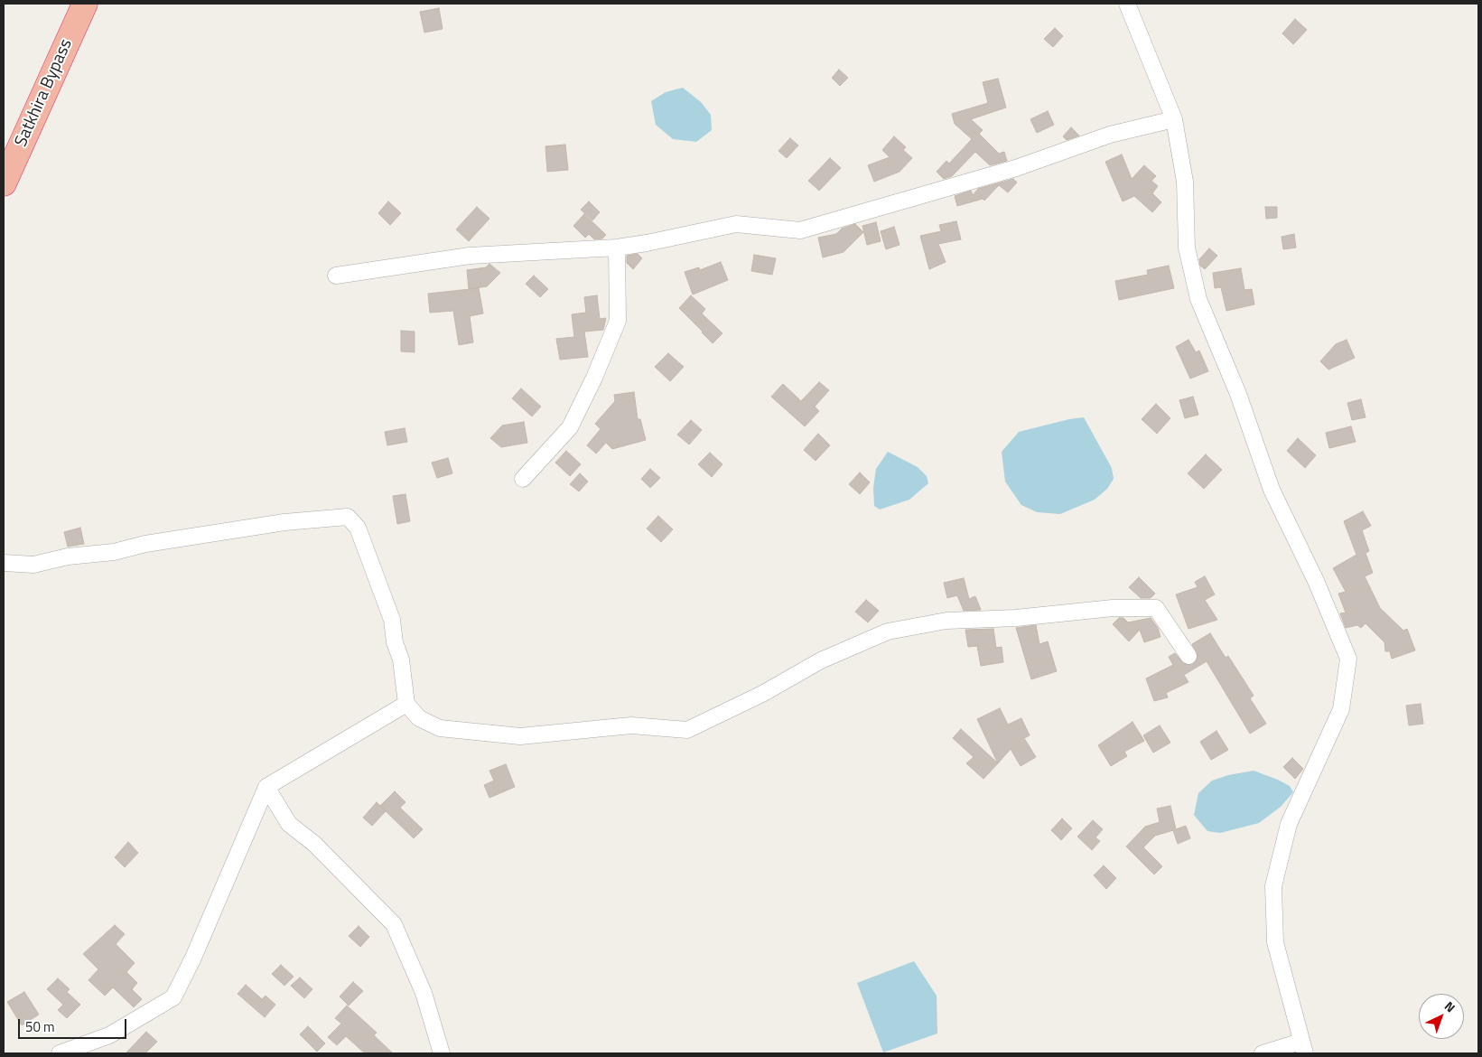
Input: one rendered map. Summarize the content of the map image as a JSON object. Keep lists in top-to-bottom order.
{
  "streets": {
    "highway": ["Satkhira Bypass"]
  },
  "scale_bar": "50 m",
  "north": "top right"
}
